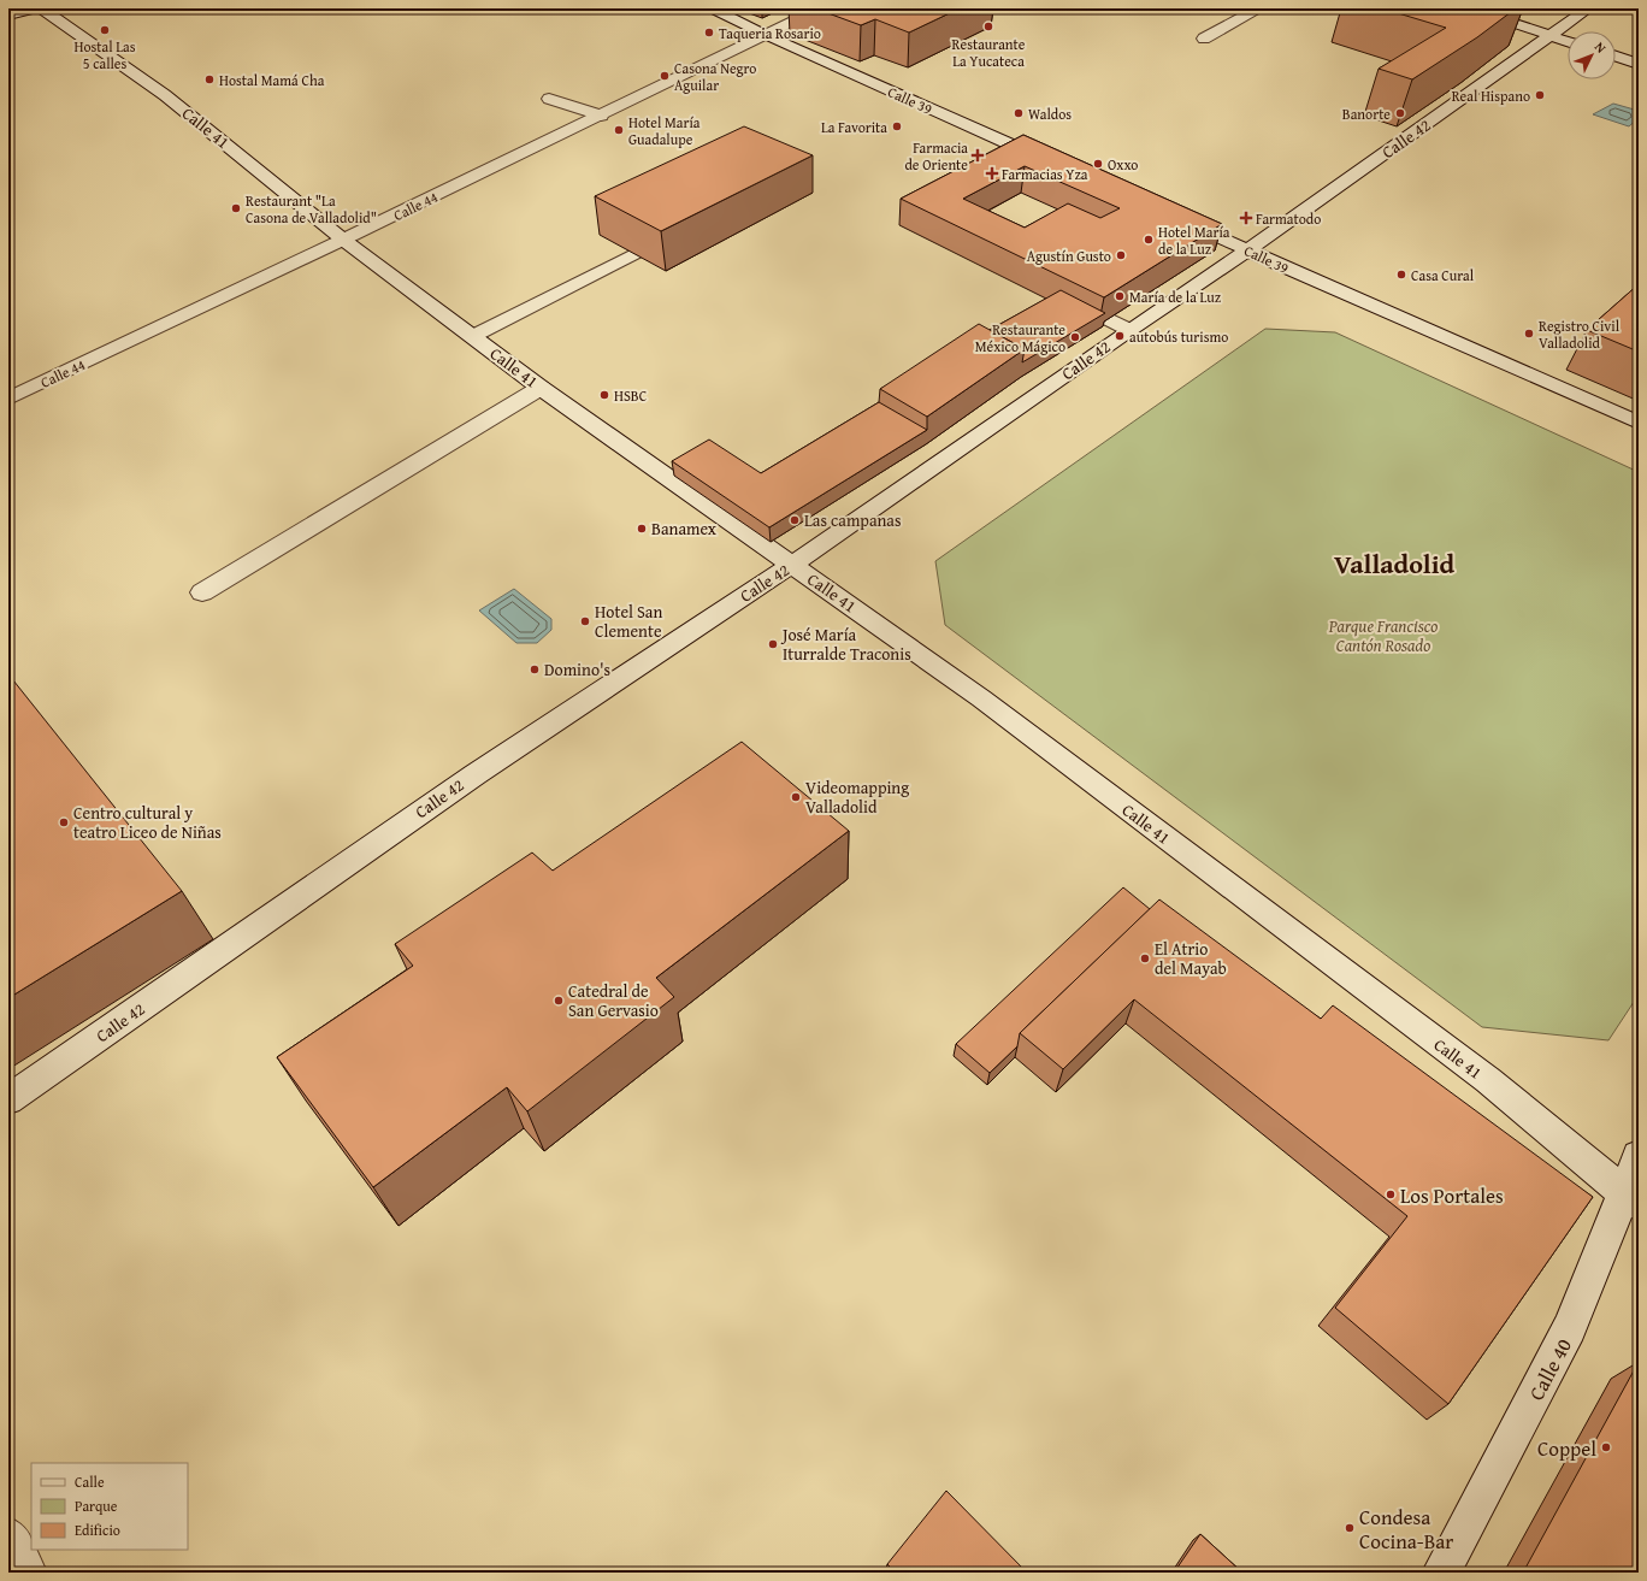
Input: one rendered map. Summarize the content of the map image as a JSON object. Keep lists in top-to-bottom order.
{
  "streets": {
    "main road": [
      "Calle 39",
      "Calle 41",
      "Calle 42",
      "Calle 44",
      "Calle 40"
    ]
  },
  "crossings": [
    ["Calle 39", "Calle 42"],
    ["Calle 39", "Calle 44"],
    ["Calle 41", "Calle 42"],
    ["Calle 41", "Calle 44"],
    ["Calle 41", "Calle 40"]
  ],
  "districts": ["Valladolid"],
  "parks": ["Parque Francisco Cantón Rosado"],
  "places": {
    "other": [
      "Restaurante La Yucateca",
      "Hostal Las 5 calles",
      "Taqueria Rosario",
      "Casona Negro Aguilar",
      "Hostal Mamá Cha",
      "Real Hispano",
      "Waldos",
      "Banorte",
      "La Favorita",
      "Hotel María Guadalupe",
      "Oxxo",
      "Restaurant \"La Casona de Valladolid\"",
      "Hotel María de la Luz",
      "Agustín Gusto",
      "Casa Cural",
      "María de la Luz",
      "Registro Civil Valladolid",
      "autobús turismo",
      "Restaurante México Mágico",
      "HSBC",
      "Las campanas",
      "Banamex",
      "Hotel San Clemente",
      "José María Iturralde Traconis",
      "Domino's",
      "Videomapping Valladolid",
      "Centro cultural y teatro Liceo de Niñas",
      "El Atrio del Mayab",
      "Catedral de San Gervasio",
      "Los Portales",
      "Coppel",
      "Condesa Cocina-Bar"
    ],
    "health": ["Farmacia de Oriente", "Farmacias Yza", "Farmatodo"]
  },
  "legend": ["Calle", "Parque", "Edificio"],
  "north": "top right"
}
